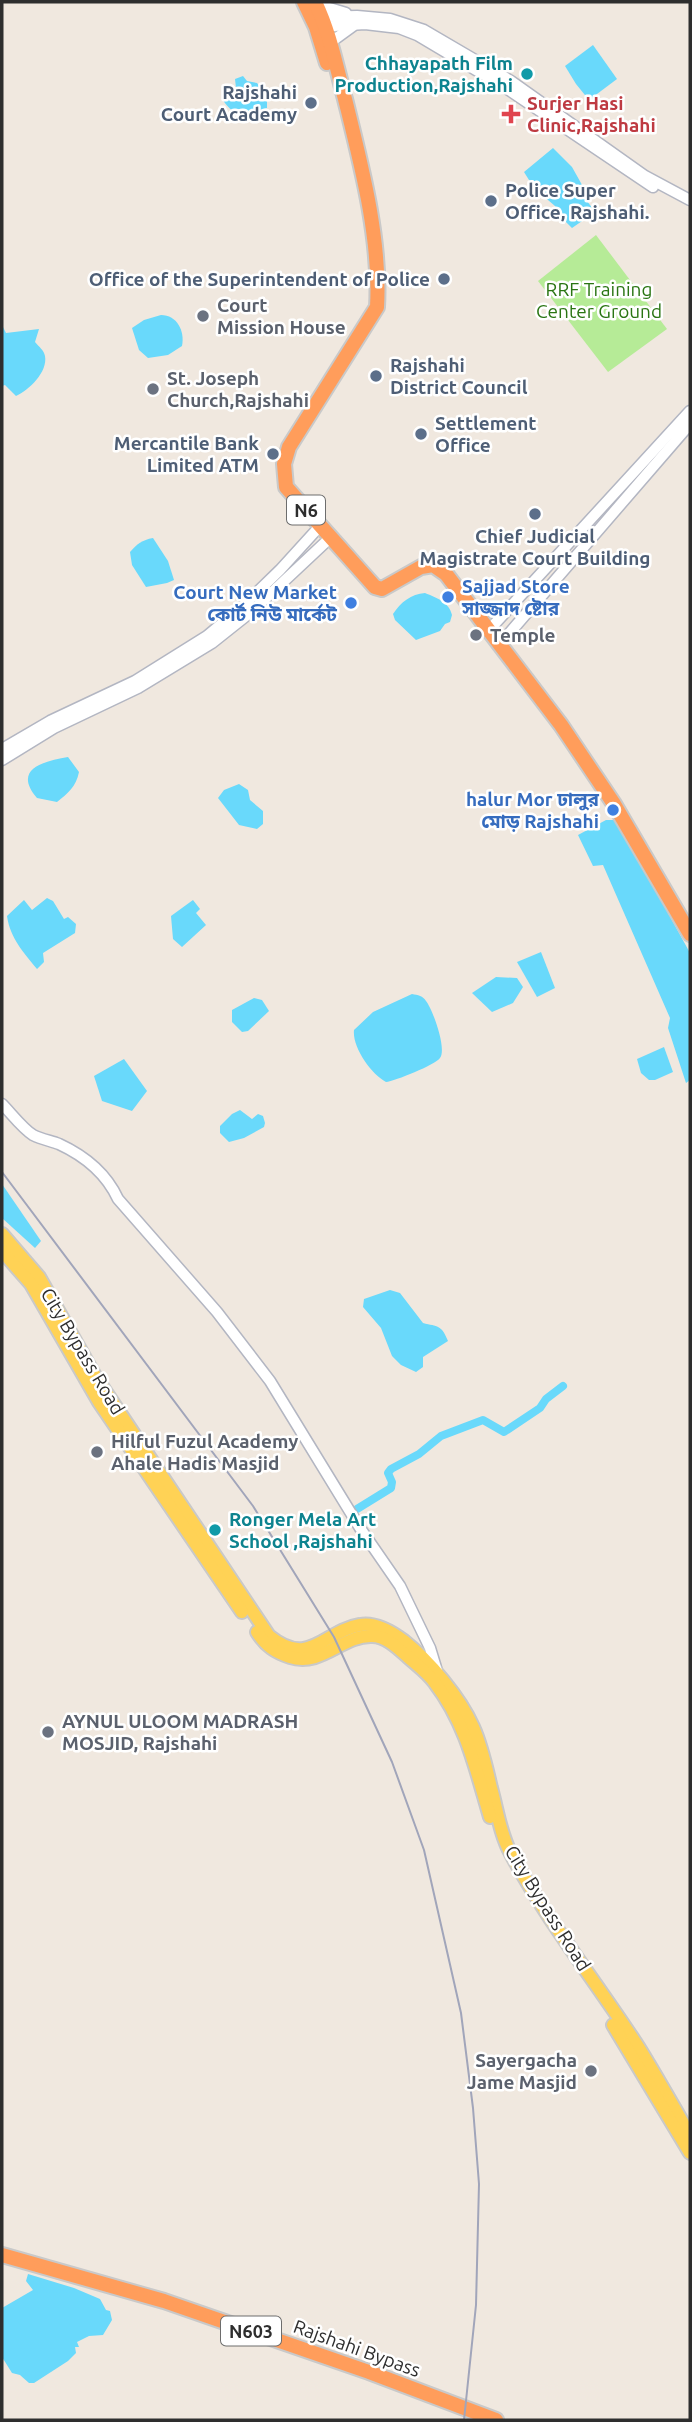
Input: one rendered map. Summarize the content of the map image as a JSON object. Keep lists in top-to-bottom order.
{
  "streets": {
    "highway": ["N6", "N603", "Rajshahi Bypass"],
    "main road": ["City Bypass Road"]
  },
  "parks": ["RRF Training Center Ground"],
  "places": {
    "other": [
      "Chhayapath Film Production,Rajshahi",
      "Rajshahi Court Academy",
      "Police Super Office, Rajshahi.",
      "Office of the Superintendent of Police",
      "Court Mission House",
      "Rajshahi District Council",
      "St. Joseph Church,Rajshahi",
      "Settlement Office",
      "Mercantile Bank Limited ATM",
      "Chief Judicial Magistrate Court Building",
      "Sajjad Store সাজ্জাদ ষ্টোর",
      "Court New Market কোর্ট নিউ মার্কেট",
      "Temple",
      "halur Mor ঢালুর মোড় Rajshahi",
      "Hilful Fuzul Academy Ahale Hadis Masjid",
      "Ronger Mela Art School ,Rajshahi",
      "AYNUL ULOOM MADRASH MOSJID, Rajshahi",
      "Sayergacha Jame Masjid"
    ],
    "health": ["Surjer Hasi Clinic,Rajshahi"]
  }
}
